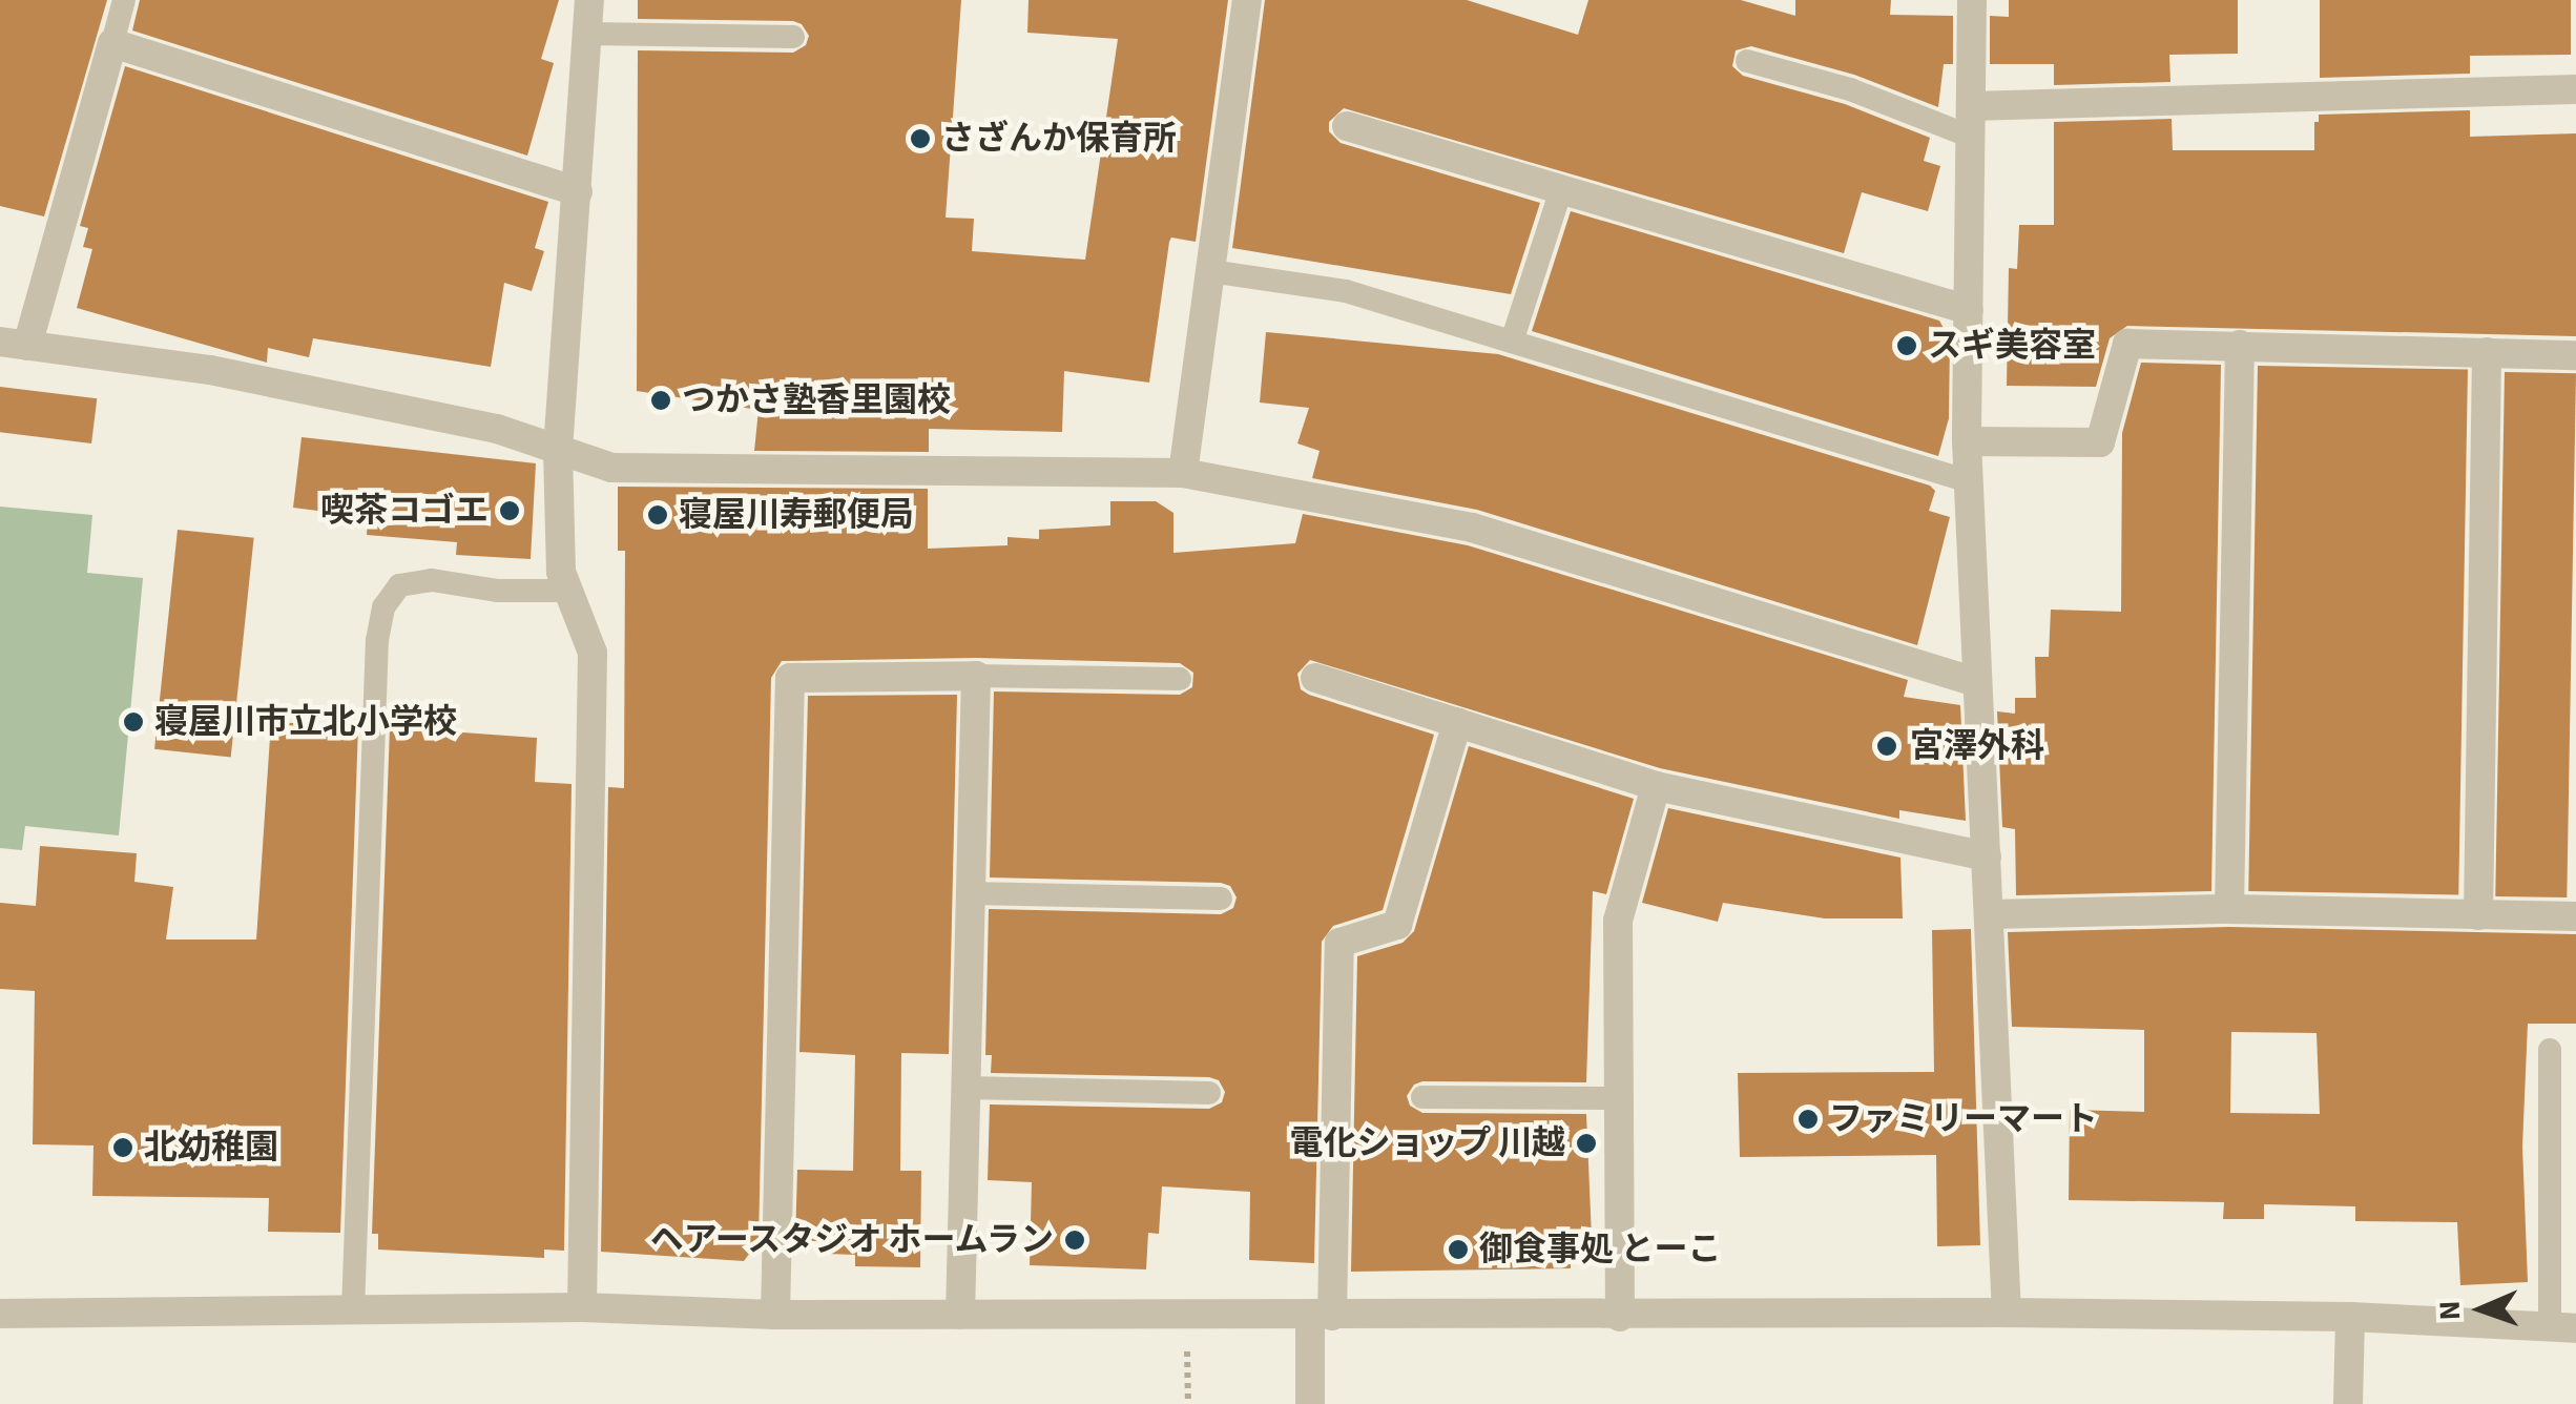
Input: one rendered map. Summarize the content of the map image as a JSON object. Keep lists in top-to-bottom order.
{
  "places": [
    "さざんか保育所",
    "スギ美容室",
    "つかさ塾香里園校",
    "喫茶コゴエ",
    "寝屋川寿郵便局",
    "寝屋川市立北小学校",
    "宮澤外科",
    "ファミリーマート",
    "電化ショップ 川越",
    "北幼稚園",
    "ヘアースタジオ ホームラン",
    "御食事処 とーこ"
  ],
  "north": "left"
}
